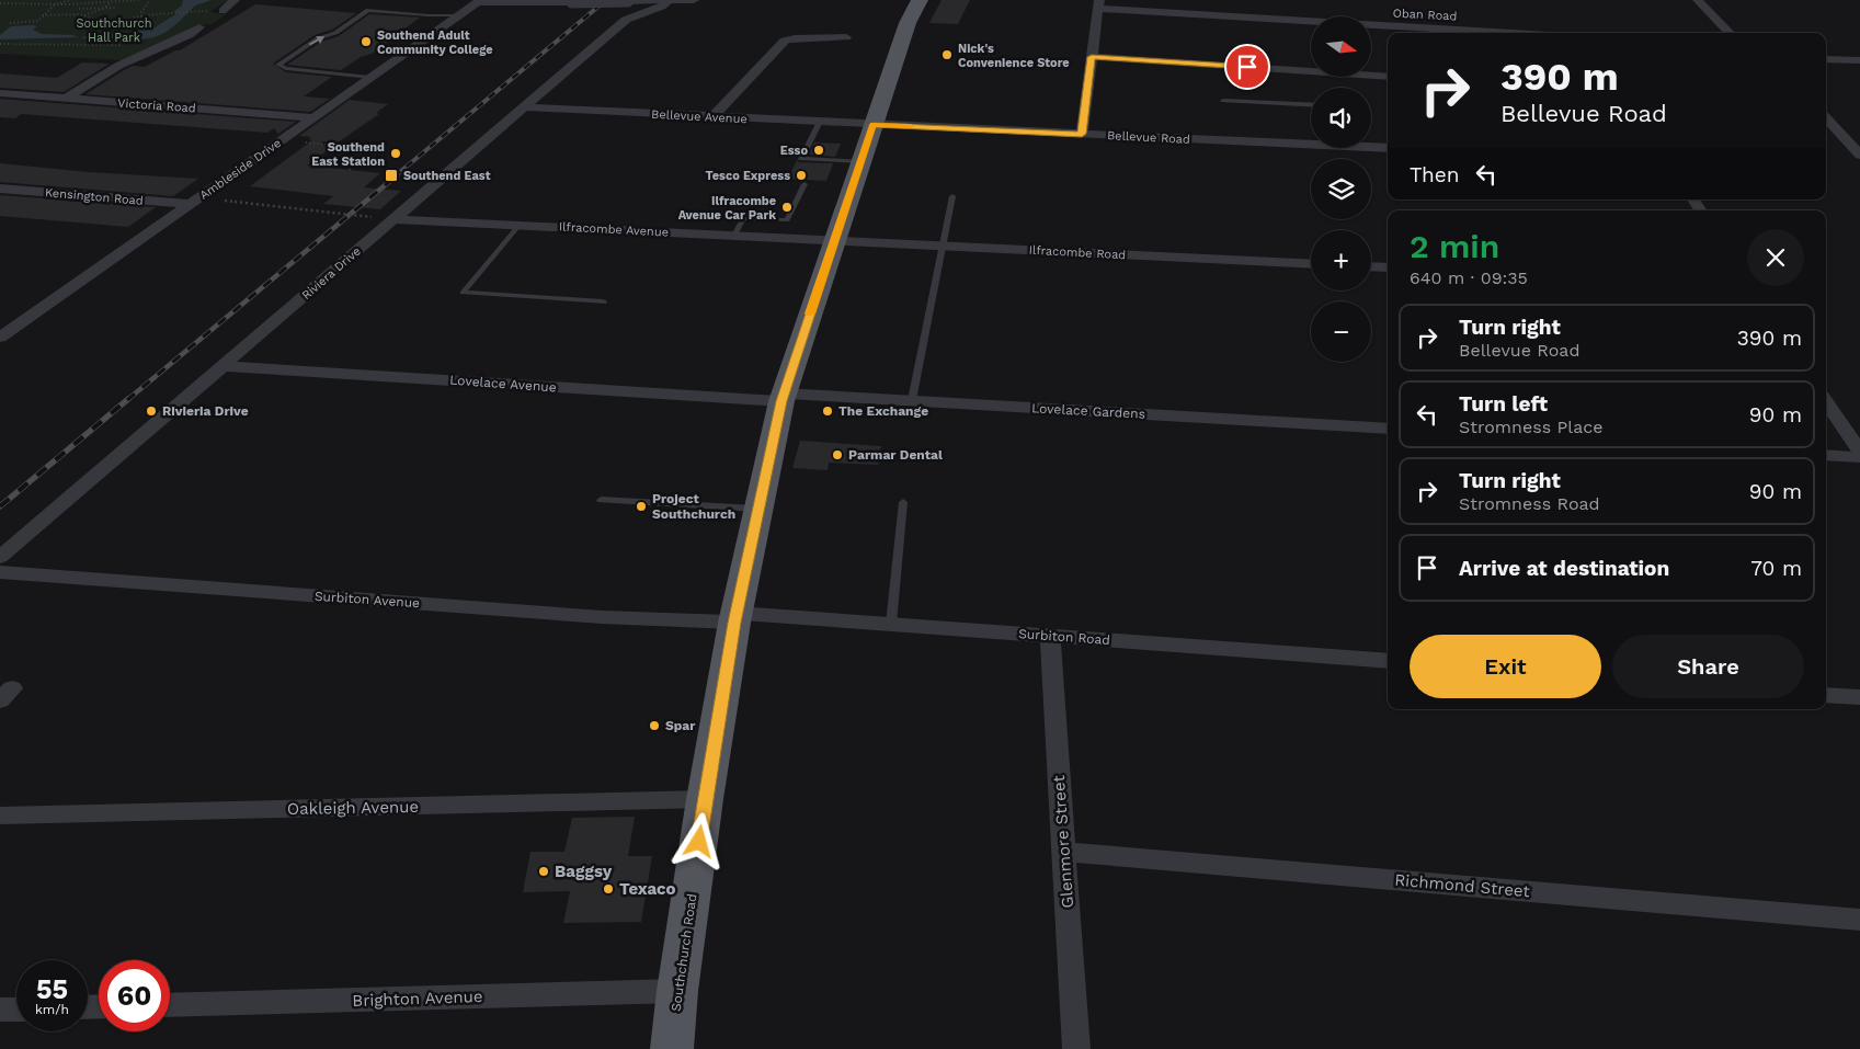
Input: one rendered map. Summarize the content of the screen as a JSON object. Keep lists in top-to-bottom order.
{
  "streets": {
    "main road": ["Southchurch Road"],
    "street": [
      "Oban Road",
      "Victoria Road",
      "Bellevue Avenue",
      "Bellevue Road",
      "Ambleside Drive",
      "Kensington Road",
      "Ilfracombe Avenue",
      "Ilfracombe Road",
      "Riviera Drive",
      "Lovelace Avenue",
      "Lovelace Gardens",
      "Surbiton Avenue",
      "Surbiton Road",
      "Oakleigh Avenue",
      "Glenmore Street",
      "Richmond Street",
      "Brighton Avenue"
    ]
  },
  "crossings": [
    ["Victoria Road", "Ambleside Drive"],
    ["Bellevue Avenue", "Bellevue Road"],
    ["Bellevue Avenue", "Riviera Drive"],
    ["Bellevue Avenue", "Southchurch Road"],
    ["Bellevue Road", "Southchurch Road"],
    ["Ambleside Drive", "Kensington Road"],
    ["Ilfracombe Avenue", "Ilfracombe Road"],
    ["Ilfracombe Avenue", "Riviera Drive"],
    ["Ilfracombe Avenue", "Southchurch Road"],
    ["Ilfracombe Road", "Southchurch Road"],
    ["Riviera Drive", "Lovelace Avenue"],
    ["Lovelace Avenue", "Lovelace Gardens"],
    ["Lovelace Avenue", "Southchurch Road"],
    ["Lovelace Gardens", "Southchurch Road"],
    ["Surbiton Avenue", "Surbiton Road"],
    ["Surbiton Avenue", "Southchurch Road"],
    ["Surbiton Road", "Glenmore Street"],
    ["Surbiton Road", "Southchurch Road"],
    ["Oakleigh Avenue", "Southchurch Road"],
    ["Glenmore Street", "Richmond Street"],
    ["Southchurch Road", "Brighton Avenue"]
  ],
  "parks": ["Southchurch Hall Park"],
  "places": {
    "other": [
      "Southend Adult Community College",
      "Nick's Convenience Store",
      "Esso",
      "Southend East Station",
      "Tesco Express",
      "Ilfracombe Avenue Car Park",
      "Rivieria Drive",
      "The Exchange",
      "Parmar Dental",
      "Project Southchurch",
      "Spar",
      "Baggsy",
      "Texaco"
    ],
    "transit": ["Southend East"]
  },
  "north": "right",
  "page": {
    "map_buttons": ["+", "−"],
    "turn": ["390 m", "Bellevue Road"],
    "then": "Then",
    "heading": ["2 min", "640 m · 09:35"],
    "list": [
      {
        "name": "Turn right",
        "note": "Bellevue Road",
        "value": "390 m"
      },
      {
        "name": "Turn left",
        "note": "Stromness Place",
        "value": "90 m"
      },
      {
        "name": "Turn right",
        "note": "Stromness Road",
        "value": "90 m"
      },
      {
        "name": "Arrive at destination",
        "value": "70 m"
      }
    ],
    "buttons": ["Exit", "Share"],
    "speed": "55 km/h",
    "limit": "60"
  }
}
